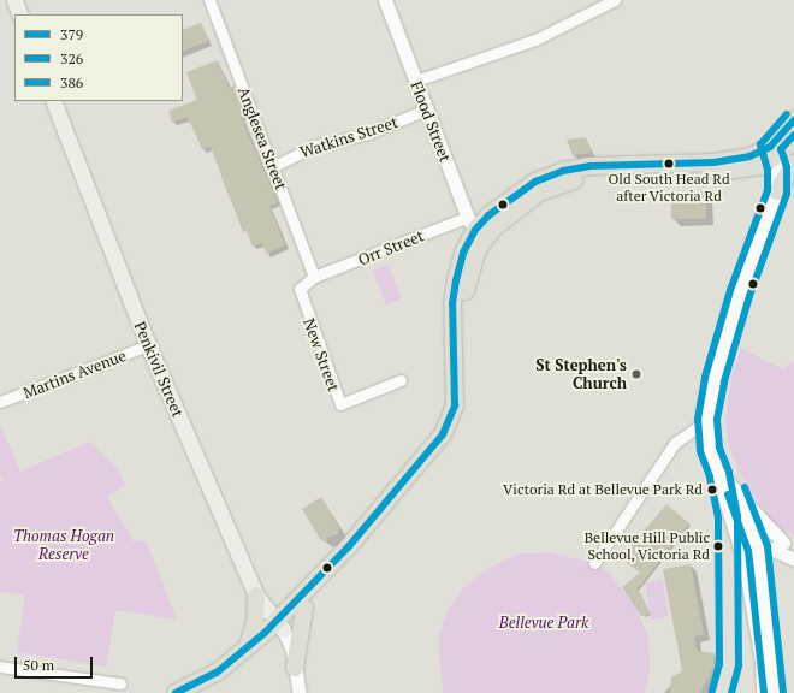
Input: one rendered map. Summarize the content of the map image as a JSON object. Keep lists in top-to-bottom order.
{
  "streets": {
    "main road": ["Penkivil Street"],
    "street": [
      "Flood Street",
      "Watkins Street",
      "Anglesea Street",
      "Orr Street",
      "New Street",
      "Martins Avenue"
    ]
  },
  "crossings": [
    ["Flood Street", "Watkins Street"],
    ["Flood Street", "Orr Street"],
    ["Watkins Street", "Anglesea Street"],
    ["Anglesea Street", "Orr Street"],
    ["Anglesea Street", "New Street"],
    ["Orr Street", "New Street"],
    ["Penkivil Street", "Martins Avenue"]
  ],
  "parks": ["Thomas Hogan Reserve", "Bellevue Park"],
  "places": [
    "Old South Head Rd after Victoria Rd",
    "St Stephen's Church",
    "Victoria Rd at Bellevue Park Rd",
    "Bellevue Hill Public School, Victoria Rd"
  ],
  "lines": ["transit line 386", "transit line 379", "transit line 326"],
  "legend": ["379", "326", "386"],
  "scale_bar": "50 m"
}
